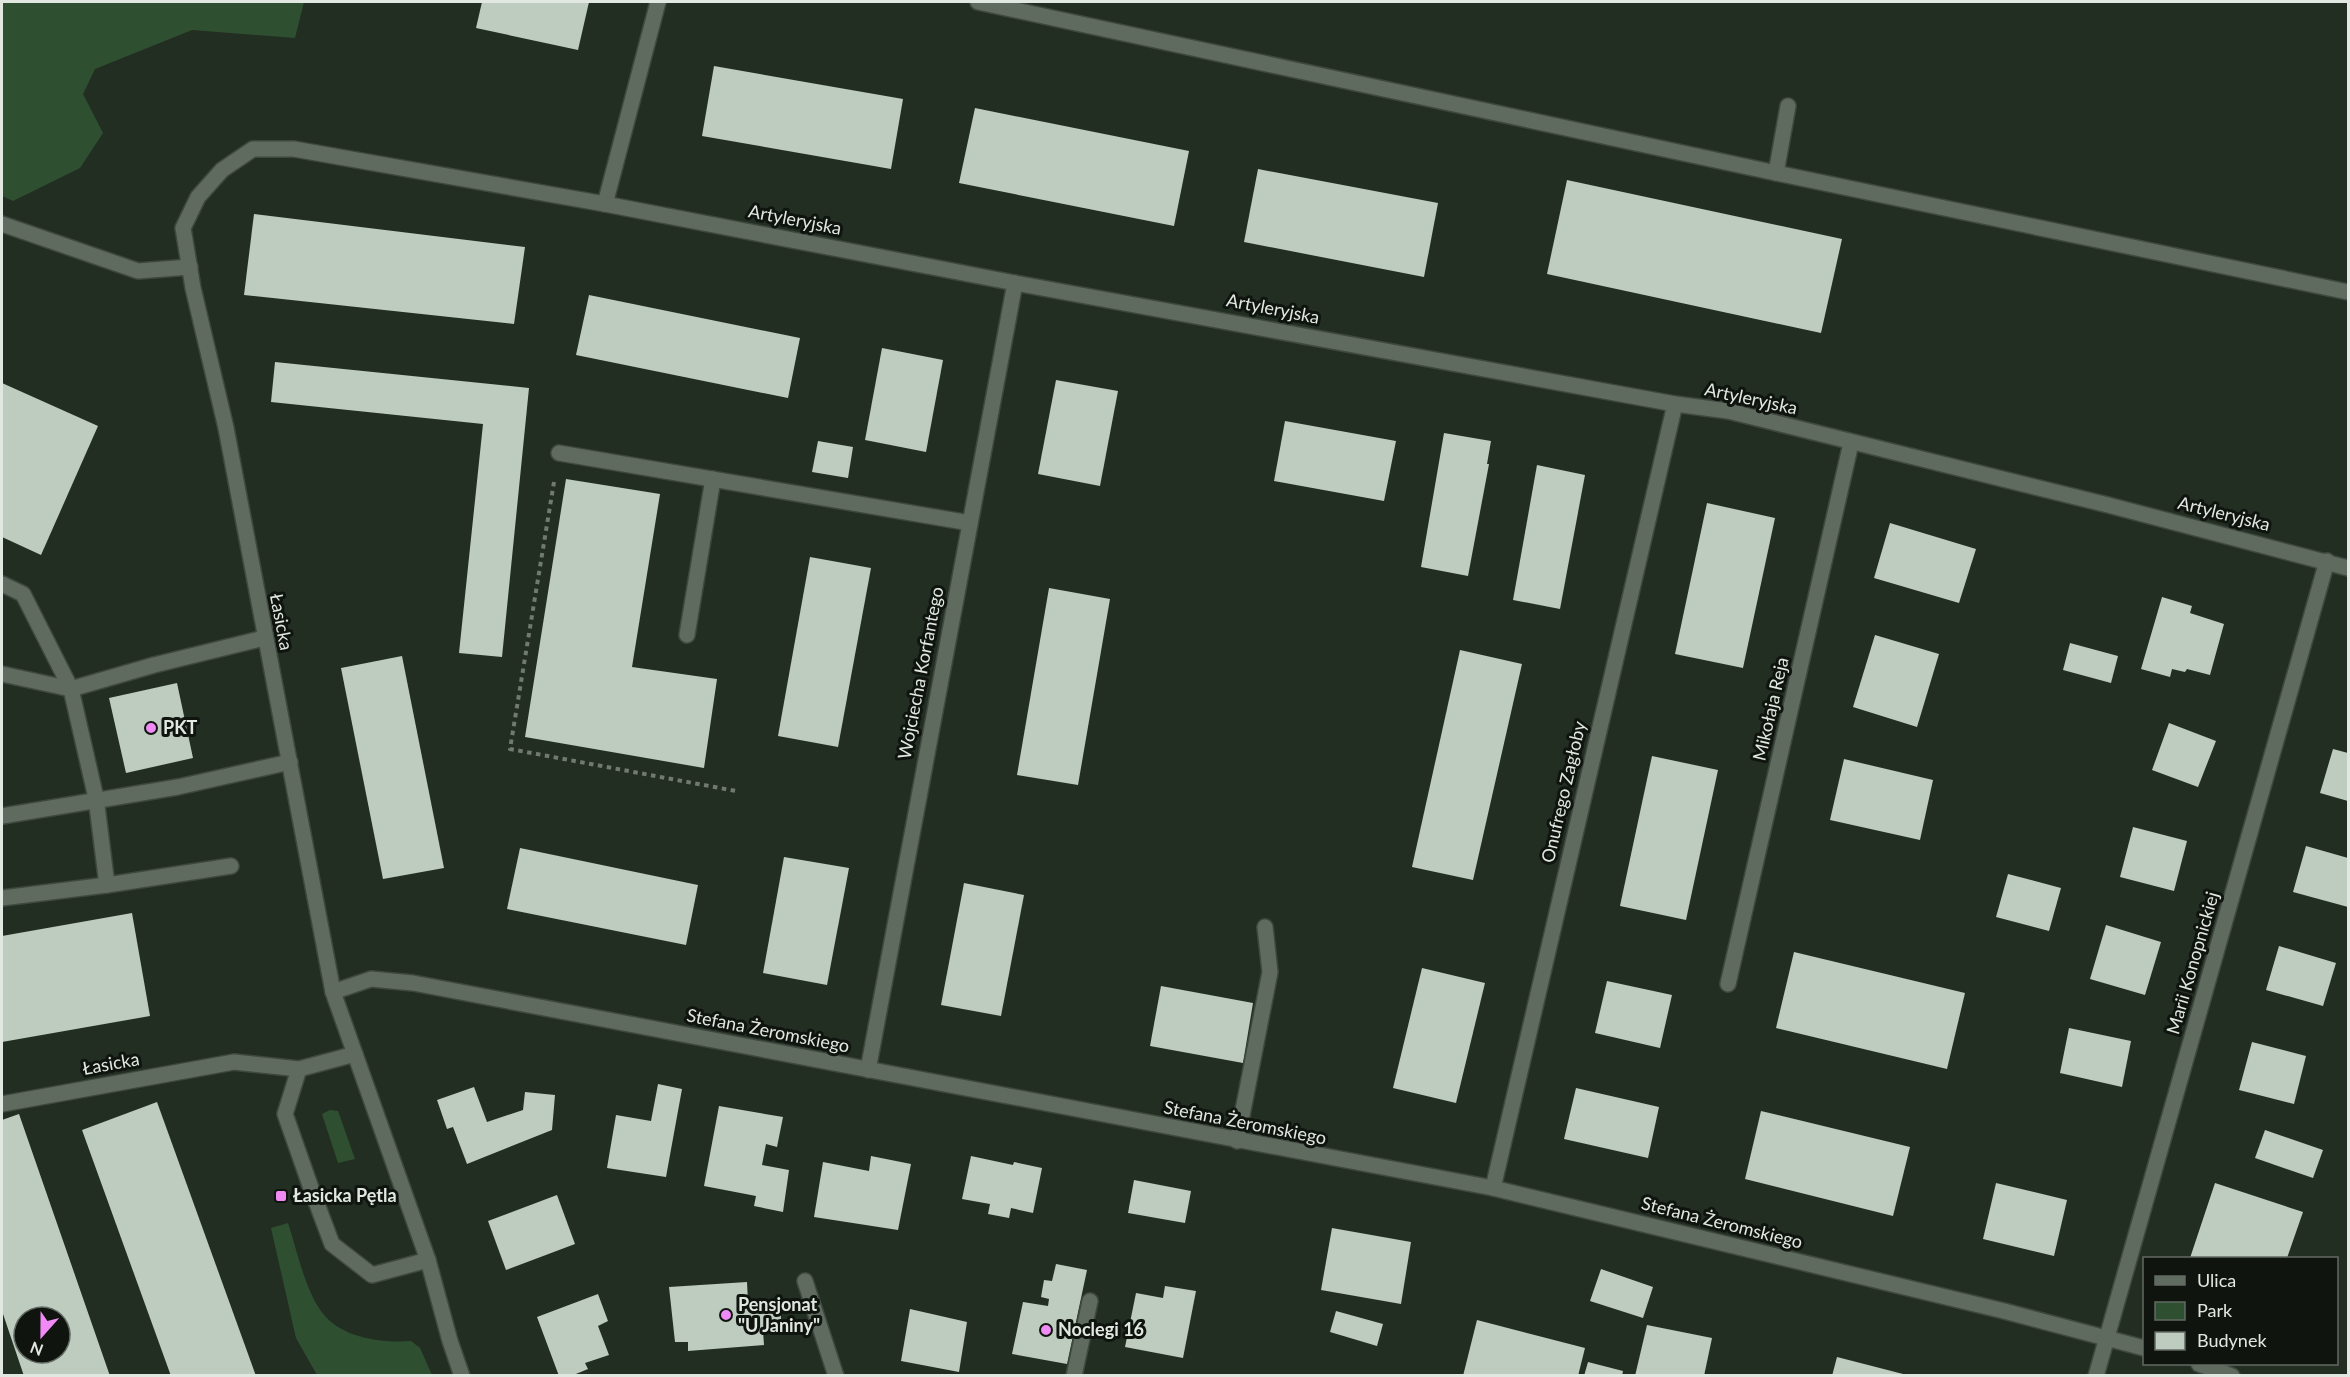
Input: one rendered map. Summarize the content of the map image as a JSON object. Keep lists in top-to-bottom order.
{
  "streets": {
    "street": [
      "Artyleryjska",
      "Łasicka",
      "Wojciecha Korfantego",
      "Mikołaja Reja",
      "Onufrego Zagłoby",
      "Marii Konopnickiej",
      "Stefana Żeromskiego"
    ]
  },
  "crossings": [
    ["Artyleryjska", "Łasicka"],
    ["Artyleryjska", "Wojciecha Korfantego"],
    ["Artyleryjska", "Mikołaja Reja"],
    ["Artyleryjska", "Onufrego Zagłoby"],
    ["Artyleryjska", "Marii Konopnickiej"],
    ["Łasicka", "Stefana Żeromskiego"],
    ["Wojciecha Korfantego", "Stefana Żeromskiego"],
    ["Onufrego Zagłoby", "Stefana Żeromskiego"],
    ["Marii Konopnickiej", "Stefana Żeromskiego"]
  ],
  "places": {
    "other": ["PKT", "Pensjonat \"U Janiny\"", "Noclegi 16"],
    "transit": ["Łasicka Pętla"]
  },
  "legend": ["Ulica", "Park", "Budynek"],
  "north": "bottom"
}
